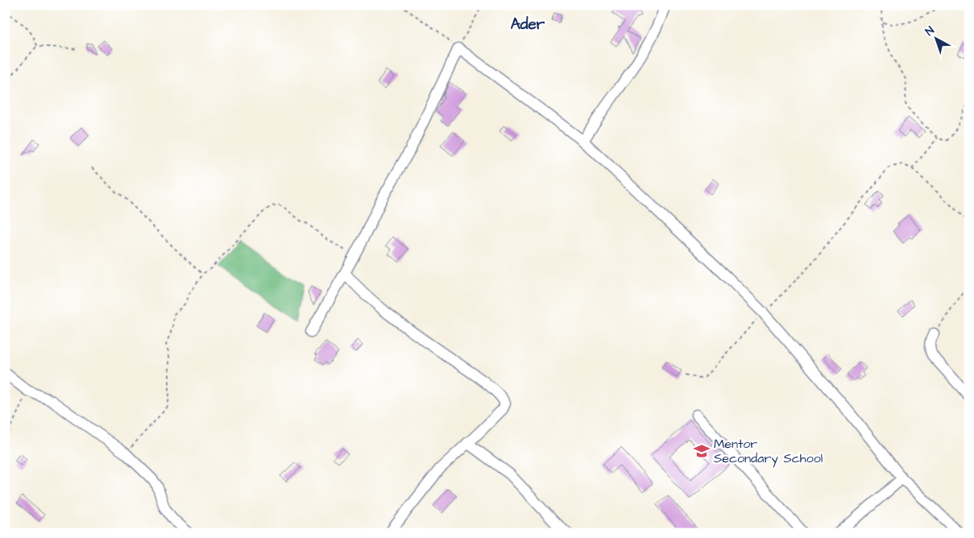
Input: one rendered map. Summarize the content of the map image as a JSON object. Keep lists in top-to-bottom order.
{
  "districts": ["Ader"],
  "places": {
    "school or university": ["Mentor Secondary School"]
  },
  "north": "top left"
}
